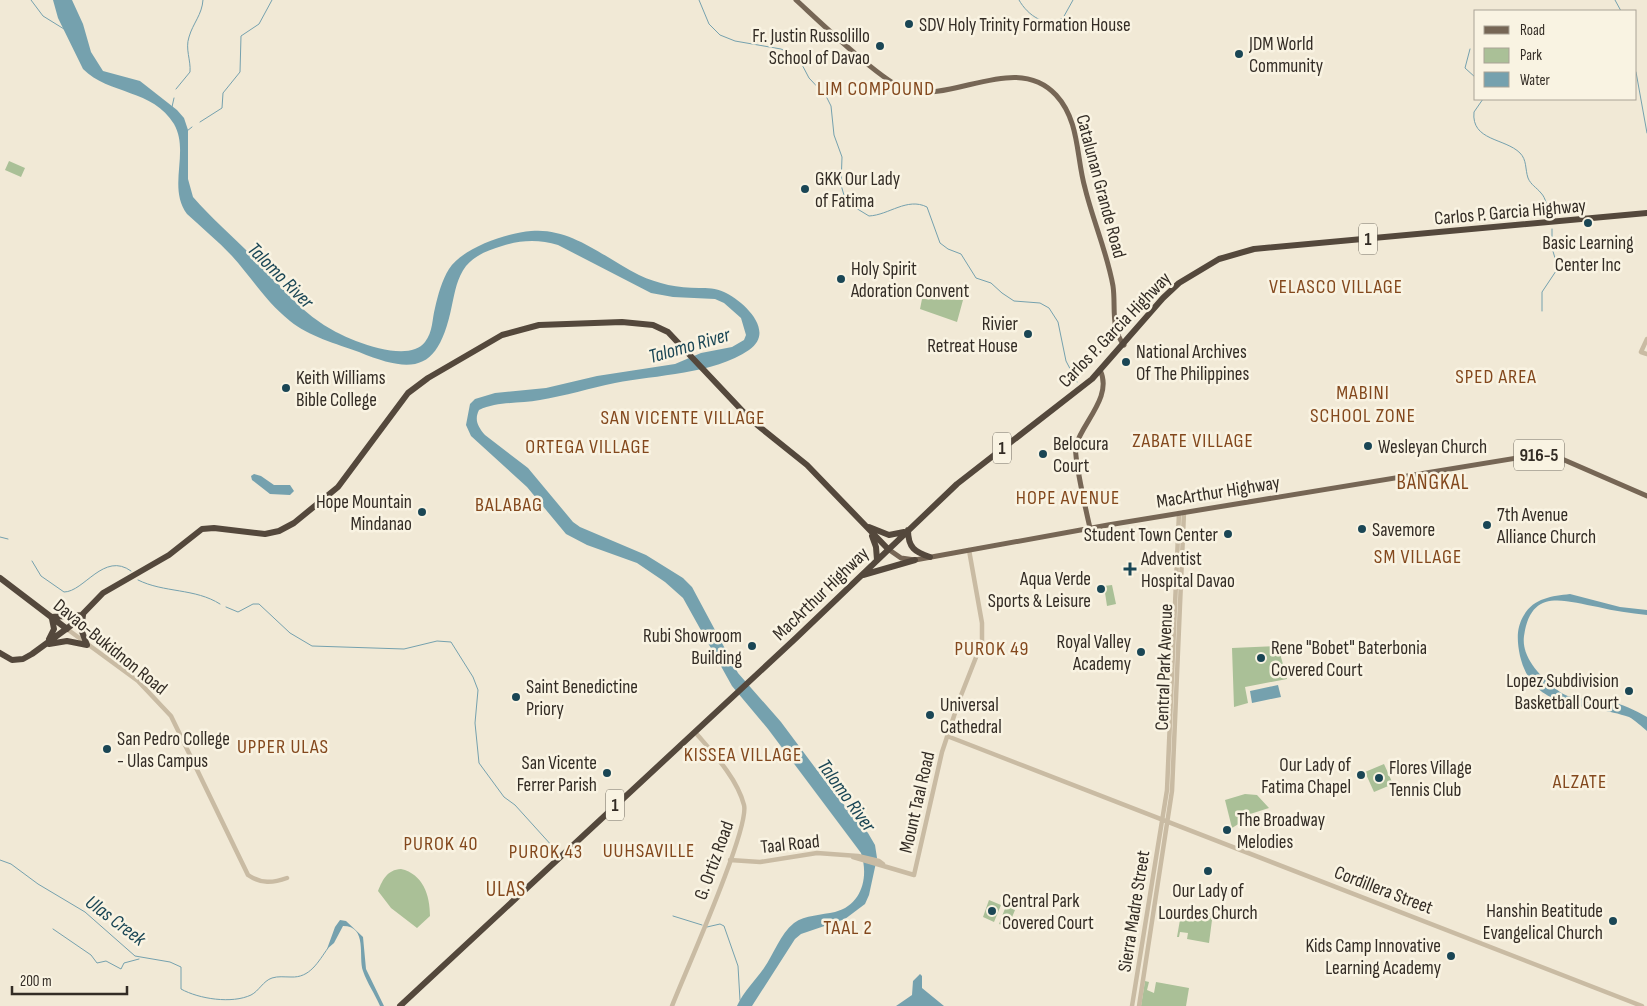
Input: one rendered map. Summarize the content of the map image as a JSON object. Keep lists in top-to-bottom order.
{
  "streets": {
    "highway": [
      "Carlos P. Garcia Highway",
      "1",
      "MacArthur Highway",
      "Davao-Bukidnon Road"
    ],
    "main road": ["Catalunan Grande Road", "916-5"],
    "street": [
      "Central Park Avenue",
      "Mount Taal Road",
      "Taal Road",
      "G. Ortiz Road",
      "Cordillera Street",
      "Sierra Madre Street"
    ]
  },
  "crossings": [
    ["Catalunan Grande Road", "Carlos P. Garcia Highway"],
    ["Carlos P. Garcia Highway", "MacArthur Highway"],
    ["MacArthur Highway", "Central Park Avenue"],
    ["MacArthur Highway", "Mount Taal Road"],
    ["MacArthur Highway", "G. Ortiz Road"],
    ["Central Park Avenue", "Cordillera Street"],
    ["Central Park Avenue", "Sierra Madre Street"],
    ["Mount Taal Road", "Taal Road"],
    ["Mount Taal Road", "Cordillera Street"],
    ["Taal Road", "G. Ortiz Road"],
    ["Cordillera Street", "Sierra Madre Street"]
  ],
  "districts": [
    "LIM COMPOUND",
    "VELASCO VILLAGE",
    "SPED AREA",
    "MABINI SCHOOL ZONE",
    "SAN VICENTE VILLAGE",
    "ZABATE VILLAGE",
    "ORTEGA VILLAGE",
    "BANGKAL",
    "HOPE AVENUE",
    "BALABAG",
    "SM VILLAGE",
    "PUROK 49",
    "UPPER ULAS",
    "KISSEA VILLAGE",
    "ALZATE",
    "PUROK 40",
    "UUHSAVILLE",
    "PUROK 43",
    "ULAS",
    "TAAL 2"
  ],
  "water": ["Talomo River", "Ulas Creek"],
  "places": {
    "other": [
      "SDV Holy Trinity Formation House",
      "Fr. Justin Russolillo School of Davao",
      "JDM World Community",
      "GKK Our Lady of Fatima",
      "Basic Learning Center Inc",
      "Holy Spirit Adoration Convent",
      "Rivier Retreat House",
      "National Archives Of The Philippines",
      "Keith Williams Bible College",
      "Wesleyan Church",
      "Belocura Court",
      "Hope Mountain Mindanao",
      "7th Avenue Alliance Church",
      "Savemore",
      "Student Town Center",
      "Aqua Verde Sports & Leisure",
      "Rubi Showroom Building",
      "Royal Valley Academy",
      "Rene \"Bobet\" Baterbonia Covered Court",
      "Lopez Subdivision Basketball Court",
      "Saint Benedictine Priory",
      "Universal Cathedral",
      "San Pedro College - Ulas Campus",
      "San Vicente Ferrer Parish",
      "Our Lady of Fatima Chapel",
      "Flores Village Tennis Club",
      "The Broadway Melodies",
      "Our Lady of Lourdes Church",
      "Central Park Covered Court",
      "Hanshin Beatitude Evangelical Church",
      "Kids Camp Innovative Learning Academy"
    ],
    "health": ["Adventist Hospital Davao"]
  },
  "legend": ["Road", "Park", "Water"],
  "scale_bar": "200 m"
}
